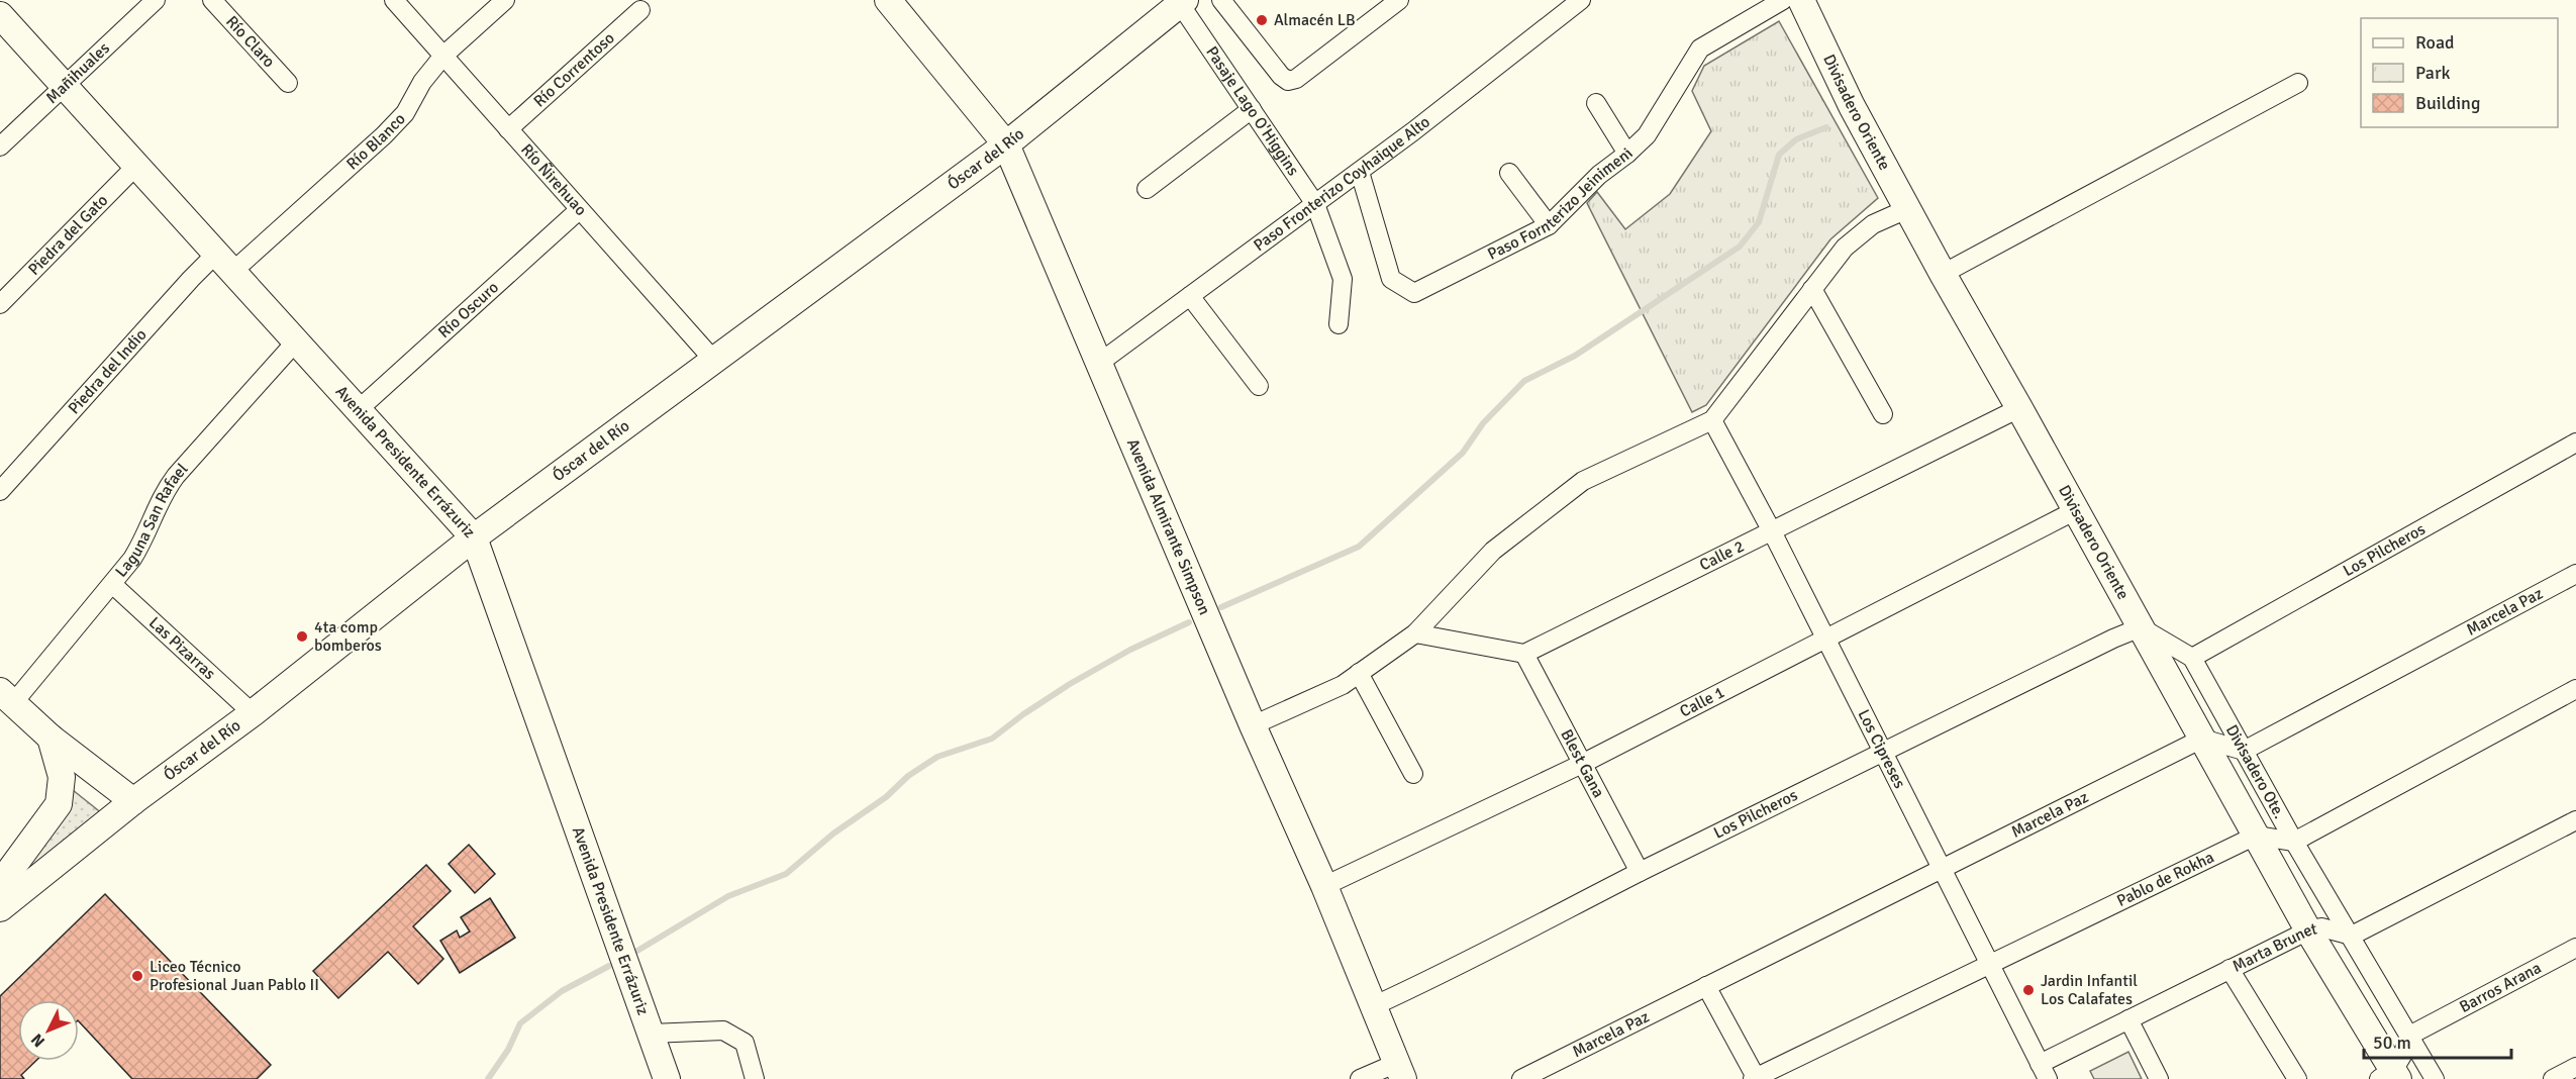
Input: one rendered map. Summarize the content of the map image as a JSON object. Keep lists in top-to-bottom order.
{
  "streets": {
    "street": [
      "Río Claro",
      "Río Correntoso",
      "Mañihuales",
      "Pasaje Lago O'Higgins",
      "Divisadero Oriente",
      "Río Blanco",
      "Óscar del Río",
      "Río Ñirehuao",
      "Paso Fronterizo Coyhaique Alto",
      "Paso Fornterizo Jeinimeni",
      "Piedra del Gato",
      "Río Oscuro",
      "Piedra del Indio",
      "Avenida Presidente Errázuriz",
      "Laguna San Rafael",
      "Avenida Almirante Simpson",
      "Los Pilcheros",
      "Calle 2",
      "Marcela Paz",
      "Las Pizarras",
      "Calle 1",
      "Los Cipreses",
      "Blest Gana",
      "Divisadero Ote.",
      "Pablo de Rokha",
      "Marta Brunet",
      "Barros Arana"
    ]
  },
  "crossings": [
    ["Río Correntoso", "Río Ñirehuao"],
    ["Mañihuales", "Avenida Presidente Errázuriz"],
    ["Pasaje Lago O'Higgins", "Óscar del Río"],
    ["Pasaje Lago O'Higgins", "Paso Fronterizo Coyhaique Alto"],
    ["Divisadero Oriente", "Los Pilcheros"],
    ["Divisadero Oriente", "Calle 2"],
    ["Divisadero Oriente", "Marcela Paz"],
    ["Divisadero Oriente", "Calle 1"],
    ["Divisadero Oriente", "Pablo de Rokha"],
    ["Divisadero Oriente", "Marta Brunet"],
    ["Río Blanco", "Río Ñirehuao"],
    ["Río Blanco", "Piedra del Indio"],
    ["Río Blanco", "Avenida Presidente Errázuriz"],
    ["Óscar del Río", "Río Ñirehuao"],
    ["Óscar del Río", "Avenida Presidente Errázuriz"],
    ["Óscar del Río", "Avenida Almirante Simpson"],
    ["Óscar del Río", "Las Pizarras"],
    ["Río Ñirehuao", "Río Oscuro"],
    ["Paso Fronterizo Coyhaique Alto", "Paso Fornterizo Jeinimeni"],
    ["Paso Fronterizo Coyhaique Alto", "Avenida Almirante Simpson"],
    ["Piedra del Gato", "Avenida Presidente Errázuriz"],
    ["Río Oscuro", "Avenida Presidente Errázuriz"],
    ["Piedra del Indio", "Avenida Presidente Errázuriz"],
    ["Avenida Presidente Errázuriz", "Laguna San Rafael"],
    ["Laguna San Rafael", "Las Pizarras"],
    ["Avenida Almirante Simpson", "Los Pilcheros"],
    ["Avenida Almirante Simpson", "Calle 1"],
    ["Los Pilcheros", "Los Cipreses"],
    ["Los Pilcheros", "Blest Gana"],
    ["Los Pilcheros", "Divisadero Ote."],
    ["Calle 2", "Los Cipreses"],
    ["Calle 2", "Blest Gana"],
    ["Marcela Paz", "Los Cipreses"],
    ["Marcela Paz", "Divisadero Ote."],
    ["Calle 1", "Los Cipreses"],
    ["Calle 1", "Blest Gana"],
    ["Los Cipreses", "Pablo de Rokha"],
    ["Los Cipreses", "Marta Brunet"],
    ["Divisadero Ote.", "Marta Brunet"]
  ],
  "places": [
    "Almacén LB",
    "4ta comp bomberos",
    "Liceo Técnico Profesional Juan Pablo II",
    "Jardin Infantil Los Calafates"
  ],
  "legend": ["Road", "Park", "Building"],
  "scale_bar": "50 m",
  "north": "bottom left"
}
